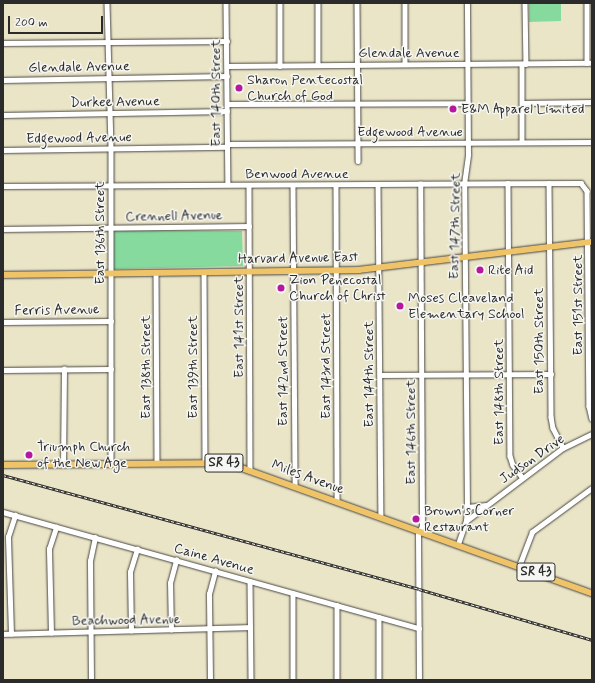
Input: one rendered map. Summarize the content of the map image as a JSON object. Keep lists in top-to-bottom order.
{
  "streets": {
    "main road": ["Harvard Avenue East", "SR 43", "Miles Avenue"],
    "street": [
      "Glendale Avenue",
      "East 140th Street",
      "Durkee Avenue",
      "Edgewood Avenue",
      "Benwood Avenue",
      "Crennell Avenue",
      "East 147th Street",
      "East 136th Street",
      "East 151st Street",
      "Ferris Avenue",
      "East 141st Street",
      "East 150th Street",
      "East 143rd Street",
      "East 138th Street",
      "East 139th Street",
      "East 142nd Street",
      "East 144th Street",
      "East 148th Street",
      "East 146th Street",
      "Judson Drive",
      "Caine Avenue",
      "Beachwood Avenue"
    ]
  },
  "crossings": [
    ["Glendale Avenue", "East 140th Street"],
    ["Glendale Avenue", "East 147th Street"],
    ["Glendale Avenue", "East 136th Street"],
    ["East 140th Street", "Durkee Avenue"],
    ["East 140th Street", "Edgewood Avenue"],
    ["East 140th Street", "Benwood Avenue"],
    ["Durkee Avenue", "East 136th Street"],
    ["Edgewood Avenue", "East 147th Street"],
    ["Edgewood Avenue", "East 136th Street"],
    ["Benwood Avenue", "East 147th Street"],
    ["Benwood Avenue", "East 136th Street"],
    ["Benwood Avenue", "East 151st Street"],
    ["Benwood Avenue", "East 141st Street"],
    ["Benwood Avenue", "East 150th Street"],
    ["Benwood Avenue", "East 143rd Street"],
    ["Benwood Avenue", "East 142nd Street"],
    ["Benwood Avenue", "East 144th Street"],
    ["Benwood Avenue", "East 148th Street"],
    ["Benwood Avenue", "East 146th Street"],
    ["Crennell Avenue", "East 136th Street"],
    ["Crennell Avenue", "East 141st Street"],
    ["East 147th Street", "Harvard Avenue East"],
    ["East 147th Street", "Judson Drive"],
    ["East 147th Street", "Miles Avenue"],
    ["East 136th Street", "Harvard Avenue East"],
    ["East 136th Street", "Ferris Avenue"],
    ["East 136th Street", "Miles Avenue"],
    ["Harvard Avenue East", "East 151st Street"],
    ["Harvard Avenue East", "East 141st Street"],
    ["Harvard Avenue East", "East 150th Street"],
    ["Harvard Avenue East", "East 143rd Street"],
    ["Harvard Avenue East", "East 138th Street"],
    ["Harvard Avenue East", "East 139th Street"],
    ["Harvard Avenue East", "East 142nd Street"],
    ["Harvard Avenue East", "East 144th Street"],
    ["Harvard Avenue East", "East 148th Street"],
    ["Harvard Avenue East", "East 146th Street"],
    ["East 141st Street", "Miles Avenue"],
    ["East 150th Street", "Judson Drive"],
    ["East 143rd Street", "Miles Avenue"],
    ["East 138th Street", "Miles Avenue"],
    ["East 139th Street", "Miles Avenue"],
    ["East 142nd Street", "Miles Avenue"],
    ["East 144th Street", "Miles Avenue"],
    ["East 148th Street", "Judson Drive"],
    ["East 146th Street", "Miles Avenue"],
    ["East 146th Street", "Caine Avenue"]
  ],
  "places": [
    "Sharon Pentecostal Church of God",
    "E&M Apparel Limited",
    "Rite Aid",
    "Zion Penecostal Church of Christ",
    "Moses Cleaveland Elementary School",
    "Triumph Church of the New Age",
    "Brown's Corner Restaurant"
  ],
  "scale_bar": "200 m"
}
